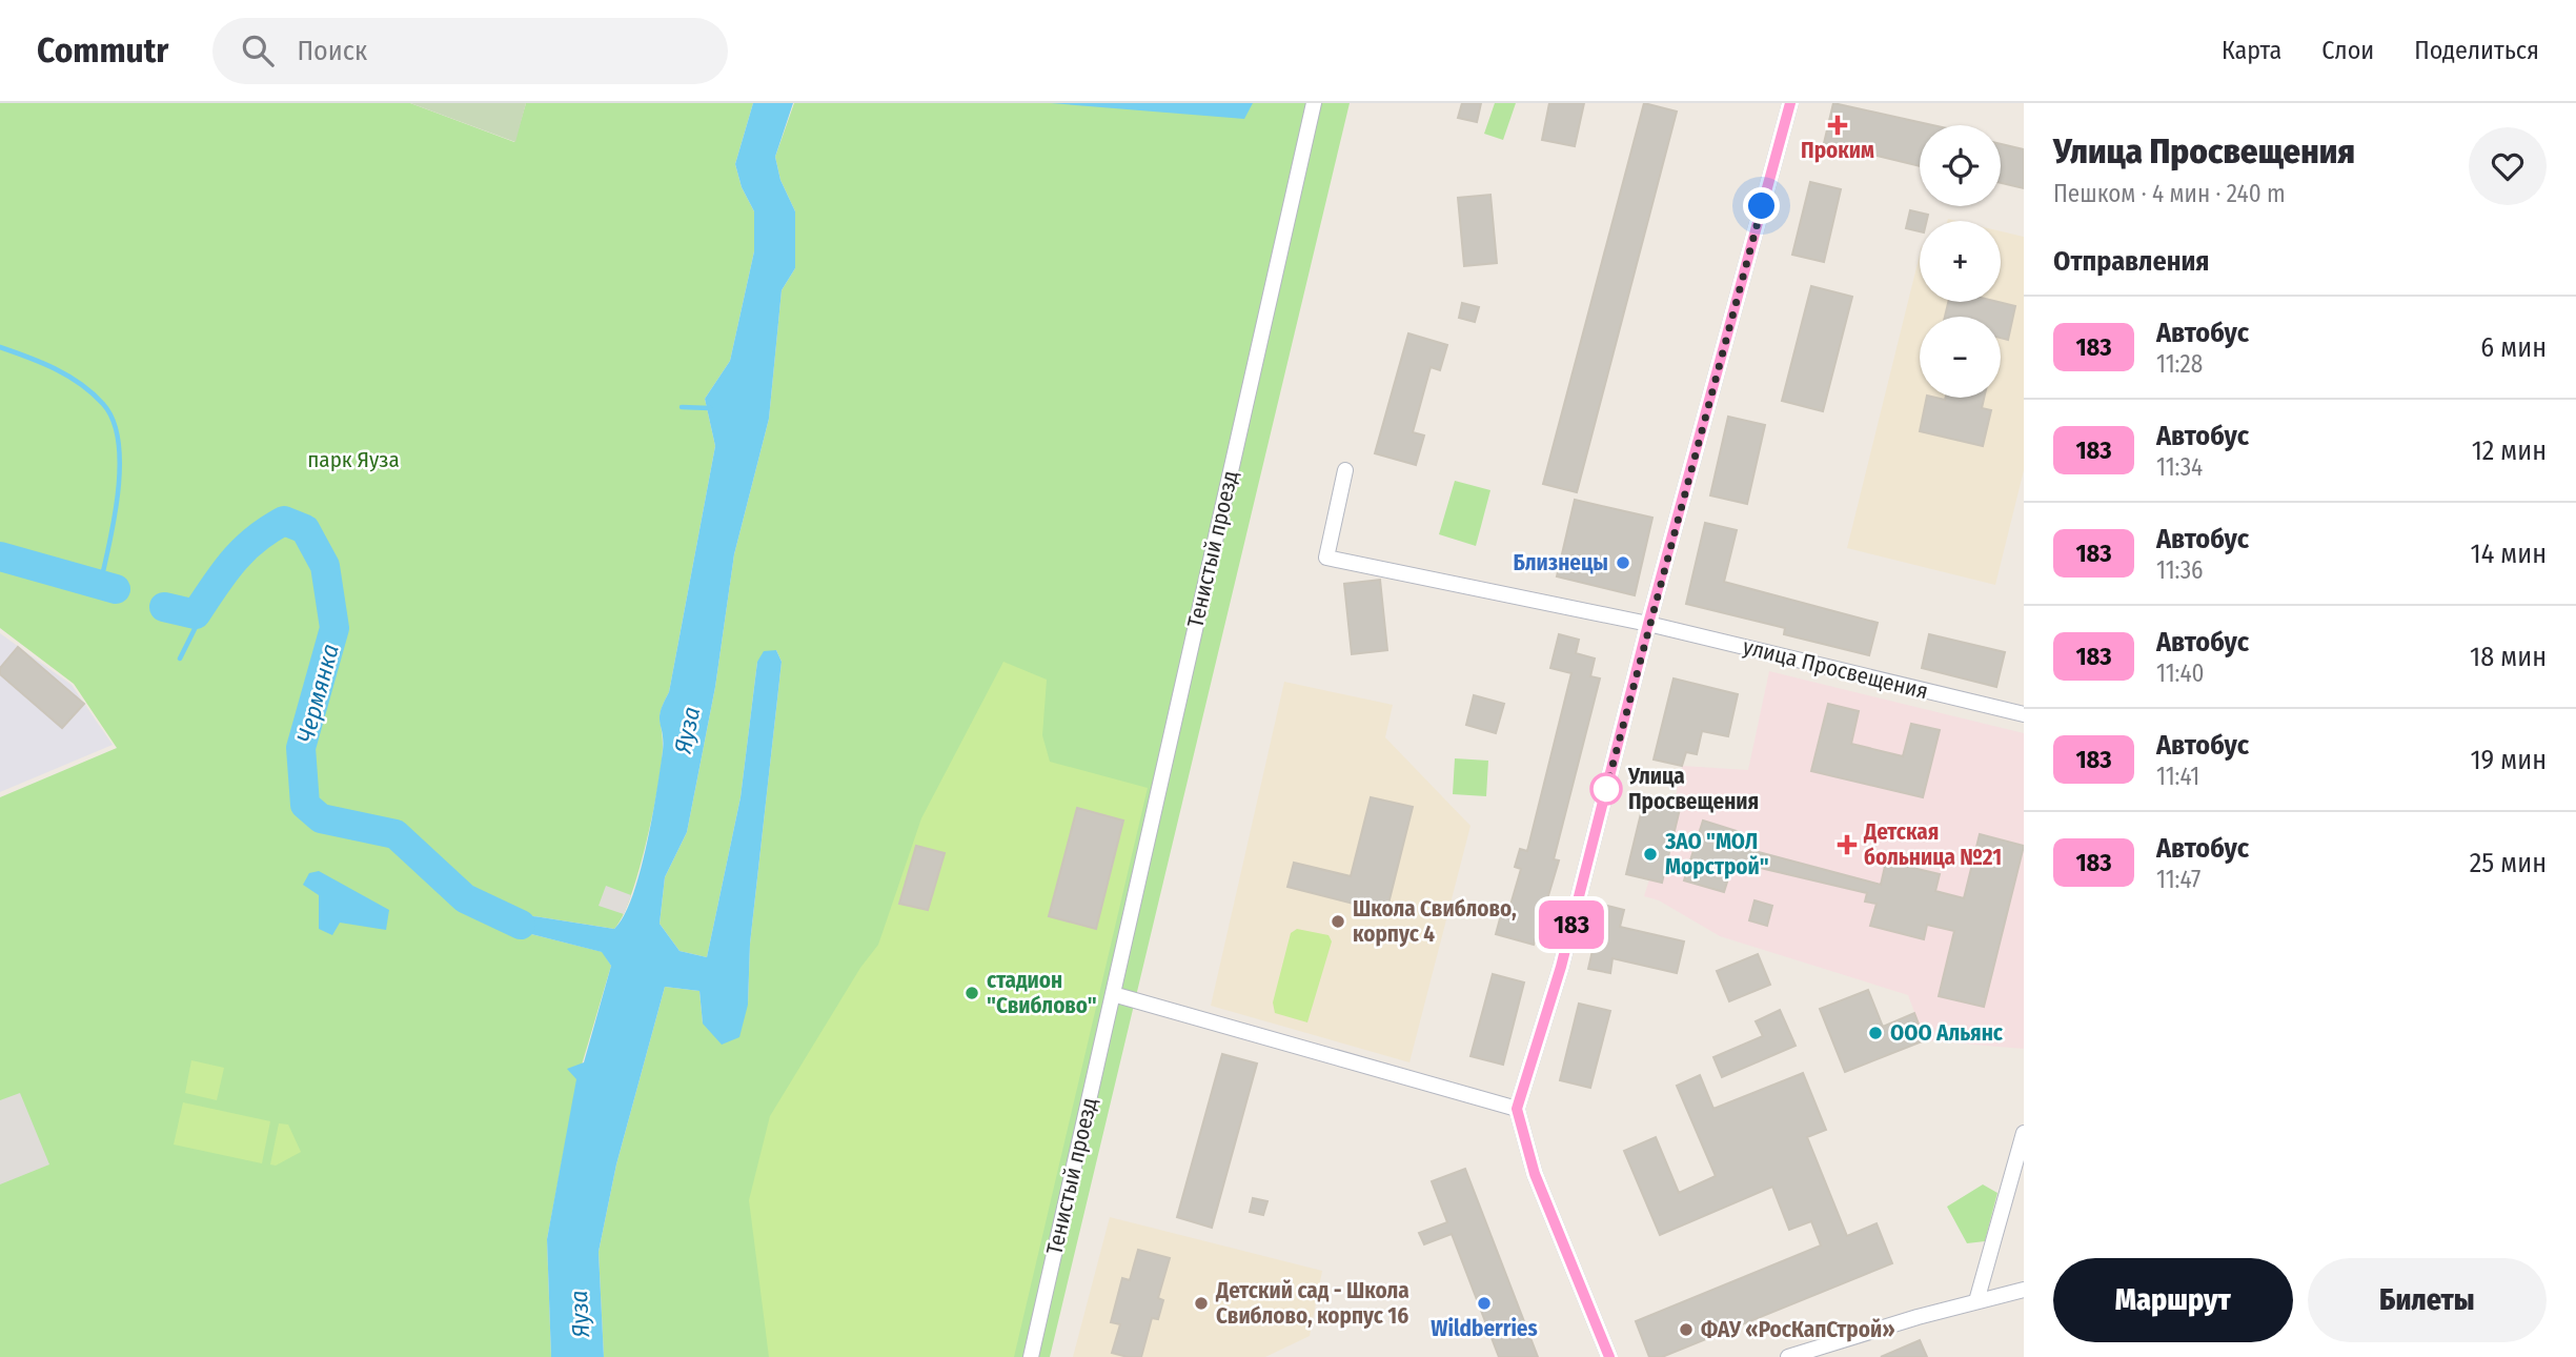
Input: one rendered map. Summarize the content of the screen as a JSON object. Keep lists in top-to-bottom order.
{
  "streets": {
    "street": ["Тенистый проезд", "улица Просвещения"]
  },
  "water": ["Чермянка", "Яуза"],
  "parks": ["парк Яуза"],
  "places": {
    "health": ["Проким", "Детская больница №21"],
    "other": [
      "Близнецы",
      "Улица Просвещения",
      "ЗАО \"МОЛ Морстрой\"",
      "Школа Свиблово, корпус 4",
      "стадион \"Свиблово\"",
      "ООО Альянс",
      "Детский сад - Школа Свиблово, корпус 16",
      "Wildberries",
      "ФАУ «РосКапСтрой»"
    ]
  },
  "lines": ["bus line 183"],
  "page": {
    "header": "Commutr",
    "search": "Поиск",
    "nav": ["Карта", "Слои", "Поделиться"],
    "on_map": "183",
    "heading": [
      ["Улица Просвещения", "Пешком · 4 мин · 240 m"],
      "Отправления"
    ],
    "map_buttons": ["+", "−"],
    "list": [
      {
        "mark": "183",
        "name": "Автобус",
        "note": "11:28",
        "value": "6 мин"
      },
      {
        "mark": "183",
        "name": "Автобус",
        "note": "11:34",
        "value": "12 мин"
      },
      {
        "mark": "183",
        "name": "Автобус",
        "note": "11:36",
        "value": "14 мин"
      },
      {
        "mark": "183",
        "name": "Автобус",
        "note": "11:40",
        "value": "18 мин"
      },
      {
        "mark": "183",
        "name": "Автобус",
        "note": "11:41",
        "value": "19 мин"
      },
      {
        "mark": "183",
        "name": "Автобус",
        "note": "11:47",
        "value": "25 мин"
      }
    ],
    "buttons": ["Маршрут", "Билеты"]
  }
}
